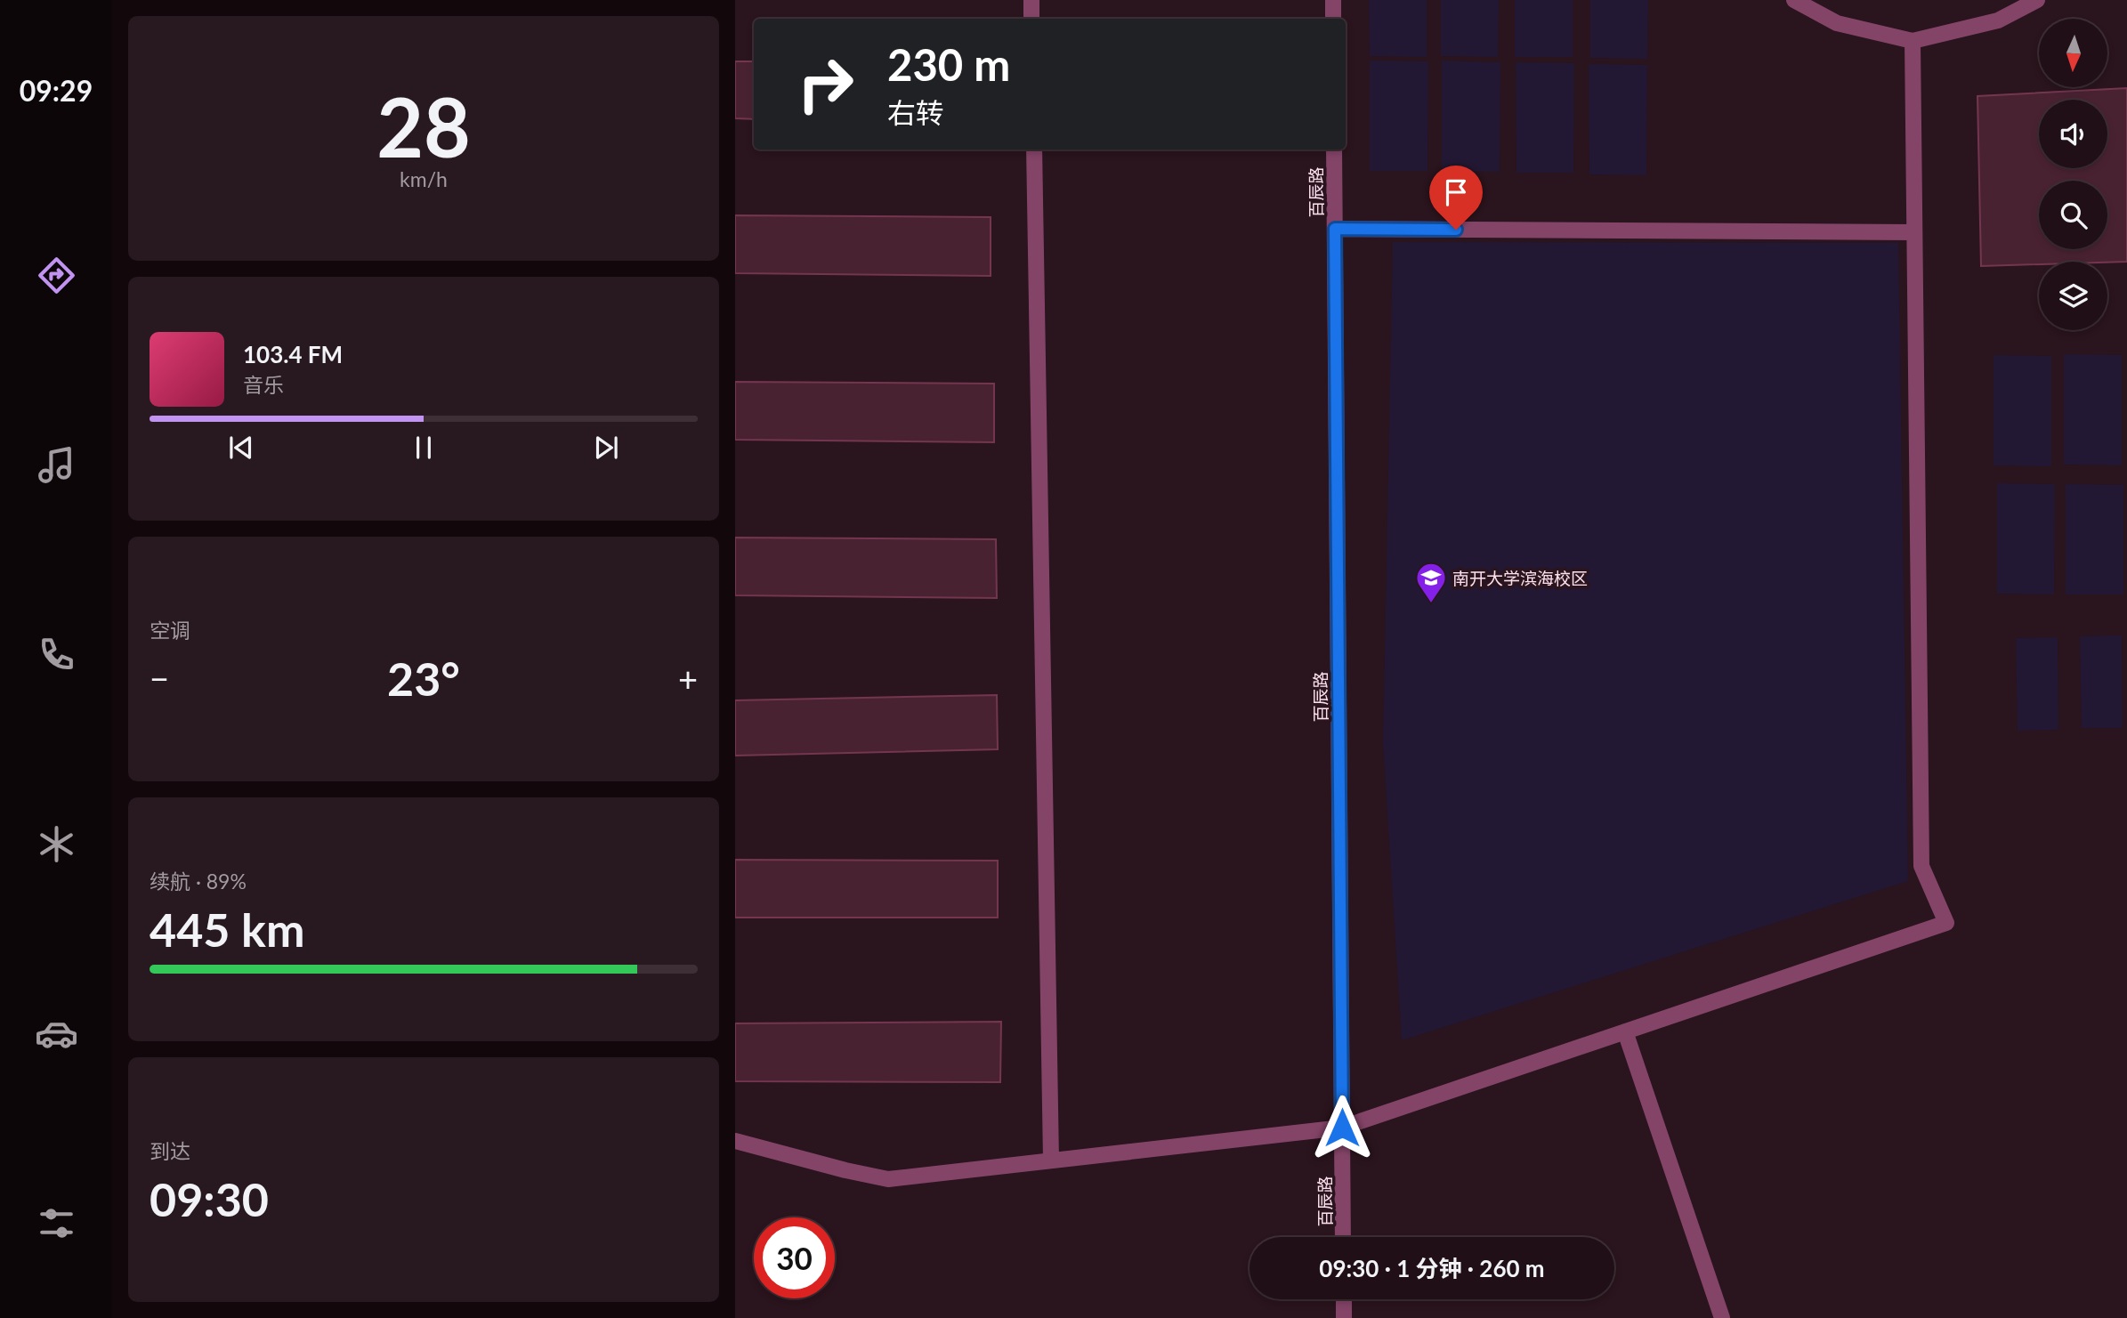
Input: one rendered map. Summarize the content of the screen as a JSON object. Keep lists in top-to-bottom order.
{
  "streets": {
    "street": ["百辰路"]
  },
  "places": {
    "school or university": ["南开大学滨海校区"]
  },
  "north": "bottom",
  "page": {
    "tabs": "09:29",
    "tile": [
      ["28", "km/h"],
      "空调",
      ["续航 · 89%", "445 km"],
      ["到达", "09:30"]
    ],
    "turn": ["230 m", "右转"],
    "song": ["103.4 FM", "音乐"],
    "heat": ["−", "23°", "+"],
    "limit": "30",
    "trip": "09:30 · 1 分钟 · 260 m"
  }
}
